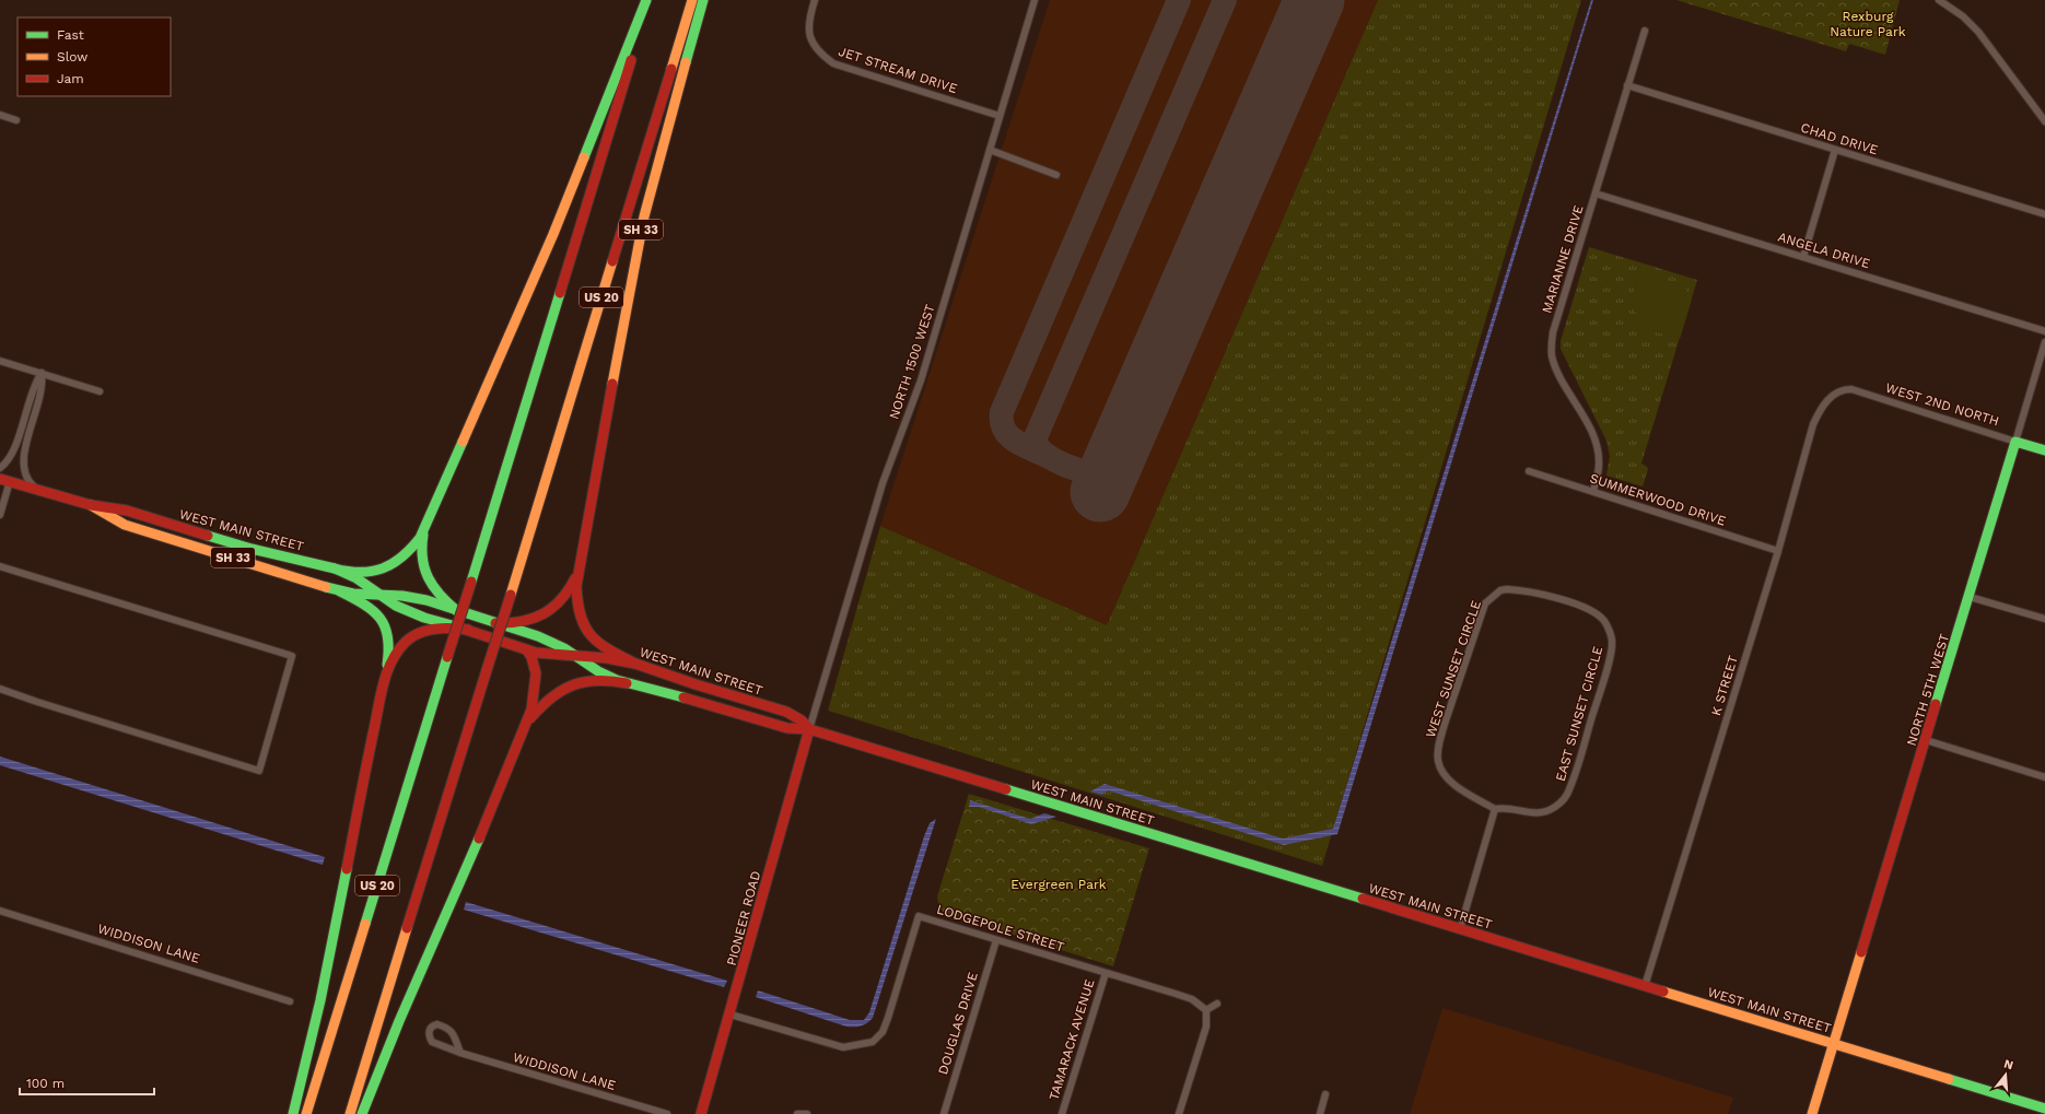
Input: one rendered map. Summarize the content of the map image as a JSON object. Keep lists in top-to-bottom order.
{
  "streets": {
    "main road": [
      "SH 33",
      "US 20",
      "WEST 2ND NORTH",
      "WEST MAIN STREET",
      "NORTH 5TH WEST",
      "PIONEER ROAD"
    ],
    "street": [
      "JET STREAM DRIVE",
      "CHAD DRIVE",
      "ANGELA DRIVE",
      "MARIANNE DRIVE",
      "NORTH 1500 WEST",
      "SUMMERWOOD DRIVE",
      "WEST SUNSET CIRCLE",
      "K STREET",
      "EAST SUNSET CIRCLE",
      "LODGEPOLE STREET",
      "WIDDISON LANE",
      "DOUGLAS DRIVE",
      "TAMARACK AVENUE"
    ]
  },
  "crossings": [
    ["JET STREAM DRIVE", "NORTH 1500 WEST"],
    ["CHAD DRIVE", "MARIANNE DRIVE"],
    ["SH 33", "US 20"],
    ["SH 33", "WEST MAIN STREET"],
    ["ANGELA DRIVE", "MARIANNE DRIVE"],
    ["MARIANNE DRIVE", "SUMMERWOOD DRIVE"],
    ["NORTH 1500 WEST", "WEST MAIN STREET"],
    ["NORTH 1500 WEST", "PIONEER ROAD"],
    ["WEST 2ND NORTH", "K STREET"],
    ["WEST 2ND NORTH", "NORTH 5TH WEST"],
    ["SUMMERWOOD DRIVE", "K STREET"],
    ["WEST MAIN STREET", "K STREET"],
    ["WEST MAIN STREET", "NORTH 5TH WEST"],
    ["WEST MAIN STREET", "PIONEER ROAD"],
    ["WEST SUNSET CIRCLE", "EAST SUNSET CIRCLE"],
    ["PIONEER ROAD", "LODGEPOLE STREET"],
    ["LODGEPOLE STREET", "DOUGLAS DRIVE"],
    ["LODGEPOLE STREET", "TAMARACK AVENUE"]
  ],
  "parks": ["Rexburg Nature Park", "Evergreen Park"],
  "legend": ["Fast", "Slow", "Jam"],
  "scale_bar": "100 m",
  "north": "top"
}
